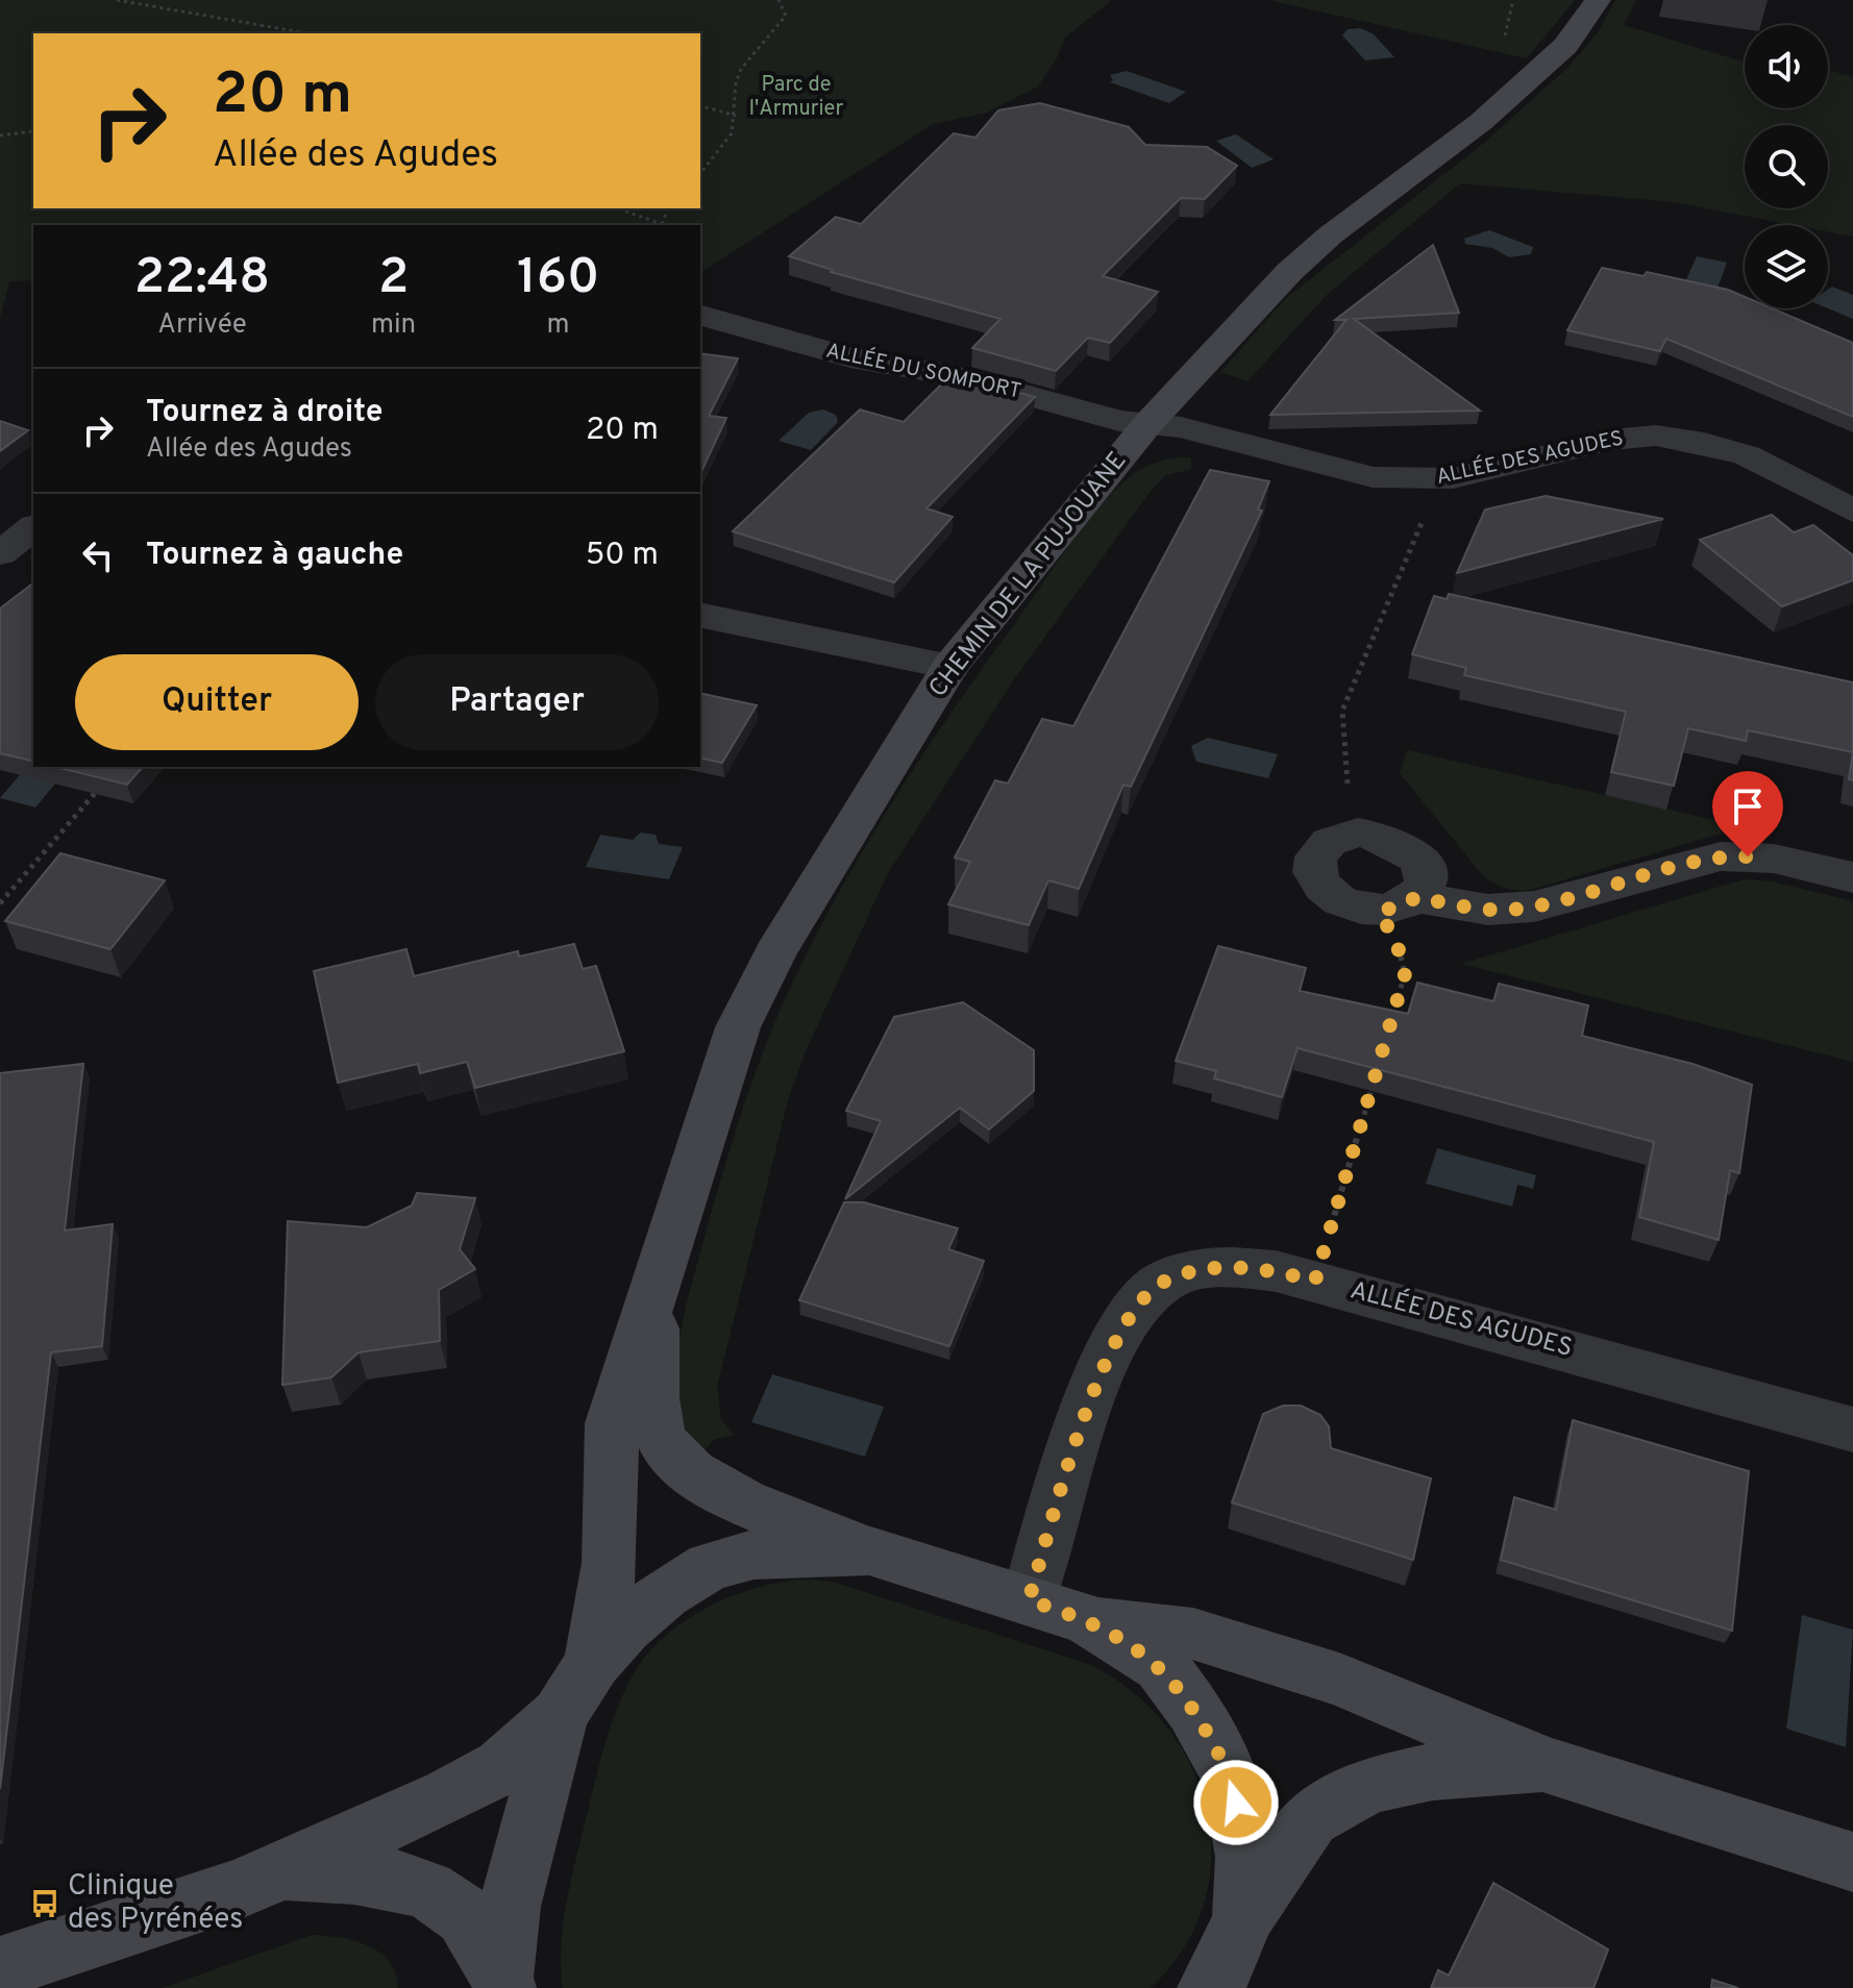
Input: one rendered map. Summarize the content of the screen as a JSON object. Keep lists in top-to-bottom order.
{
  "streets": {
    "street": ["ALLÉE DU SOMPORT", "ALLÉE DES AGUDES", "CHEMIN DE LA PUJOUANE"]
  },
  "crossings": [
    ["ALLÉE DU SOMPORT", "ALLÉE DES AGUDES"],
    ["ALLÉE DU SOMPORT", "CHEMIN DE LA PUJOUANE"],
    ["ALLÉE DES AGUDES", "CHEMIN DE LA PUJOUANE"]
  ],
  "parks": ["Parc de l'Armurier"],
  "places": {
    "bus stop": ["Clinique des Pyrénées"]
  },
  "page": {
    "turn": ["20 m", "Allée des Agudes"],
    "eta": [
      "22:48",
      "Arrivée",
      "2",
      "min",
      "160",
      "m"
    ],
    "list": [
      {
        "name": "Tournez à droite",
        "note": "Allée des Agudes",
        "value": "20 m"
      },
      {
        "name": "Tournez à gauche",
        "value": "50 m"
      }
    ],
    "buttons": ["Quitter", "Partager"]
  }
}
